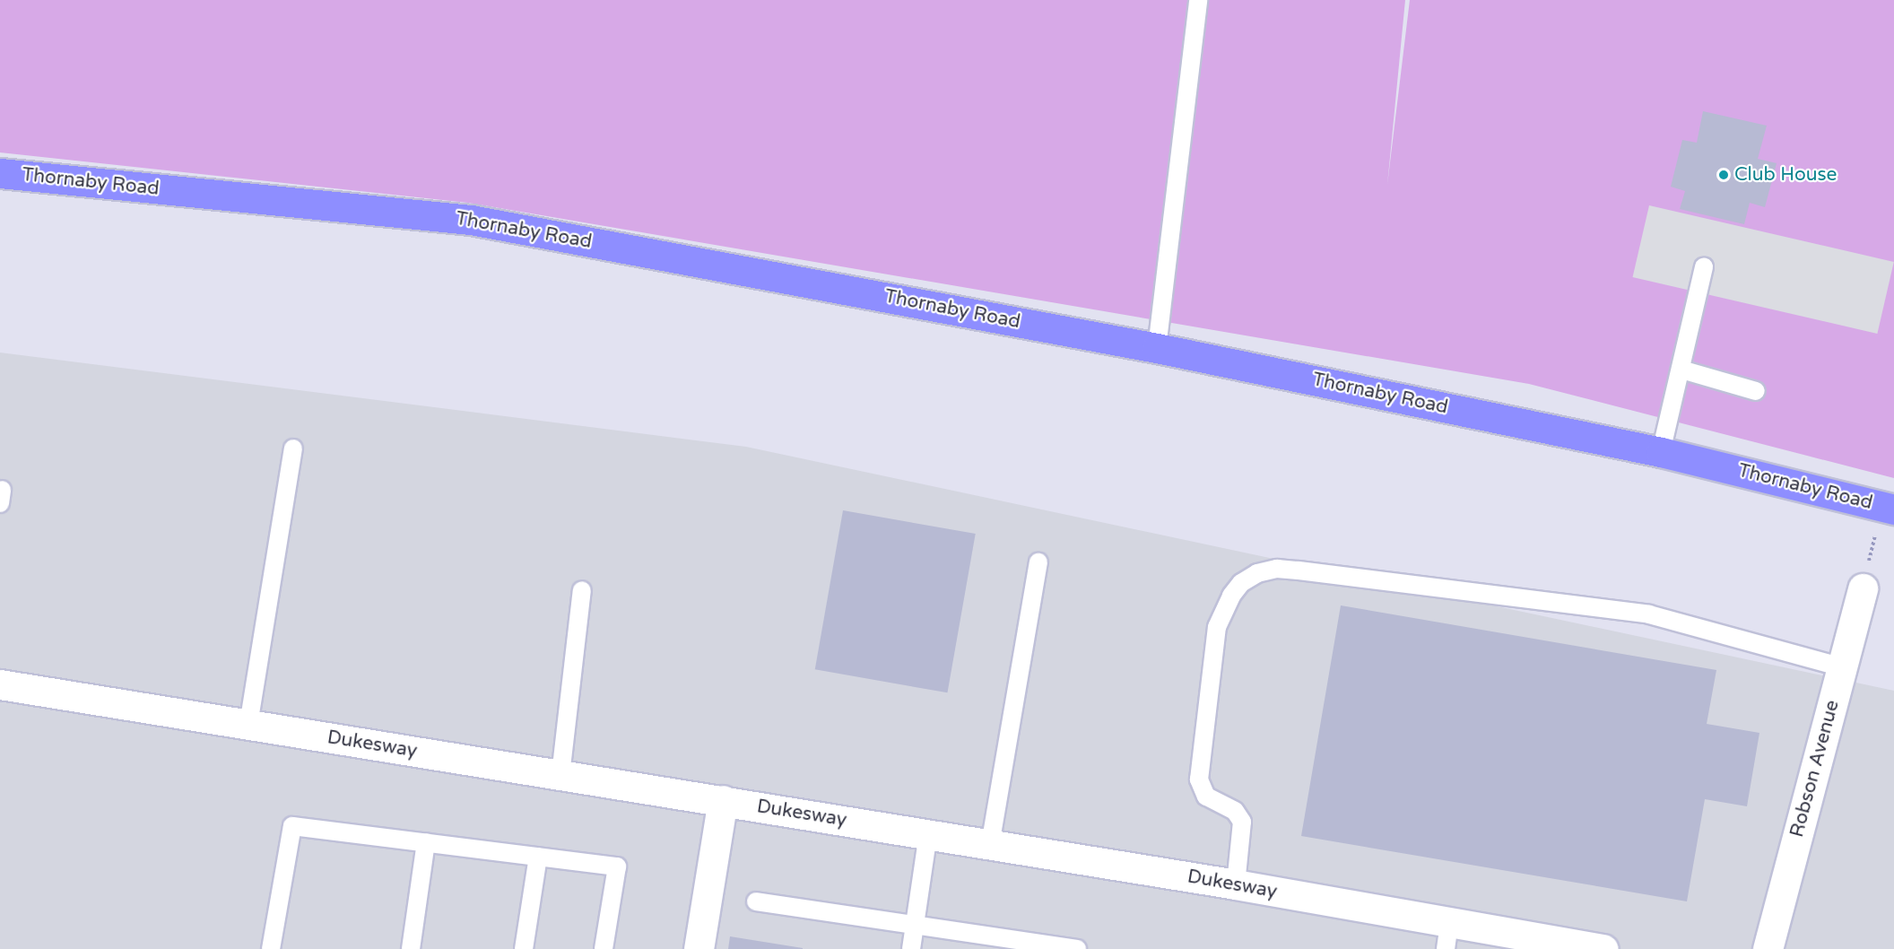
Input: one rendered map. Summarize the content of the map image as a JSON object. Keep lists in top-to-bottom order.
{
  "streets": {
    "main road": ["Thornaby Road"],
    "street": ["Dukesway", "Robson Avenue"]
  },
  "places": ["Club House"]
}
